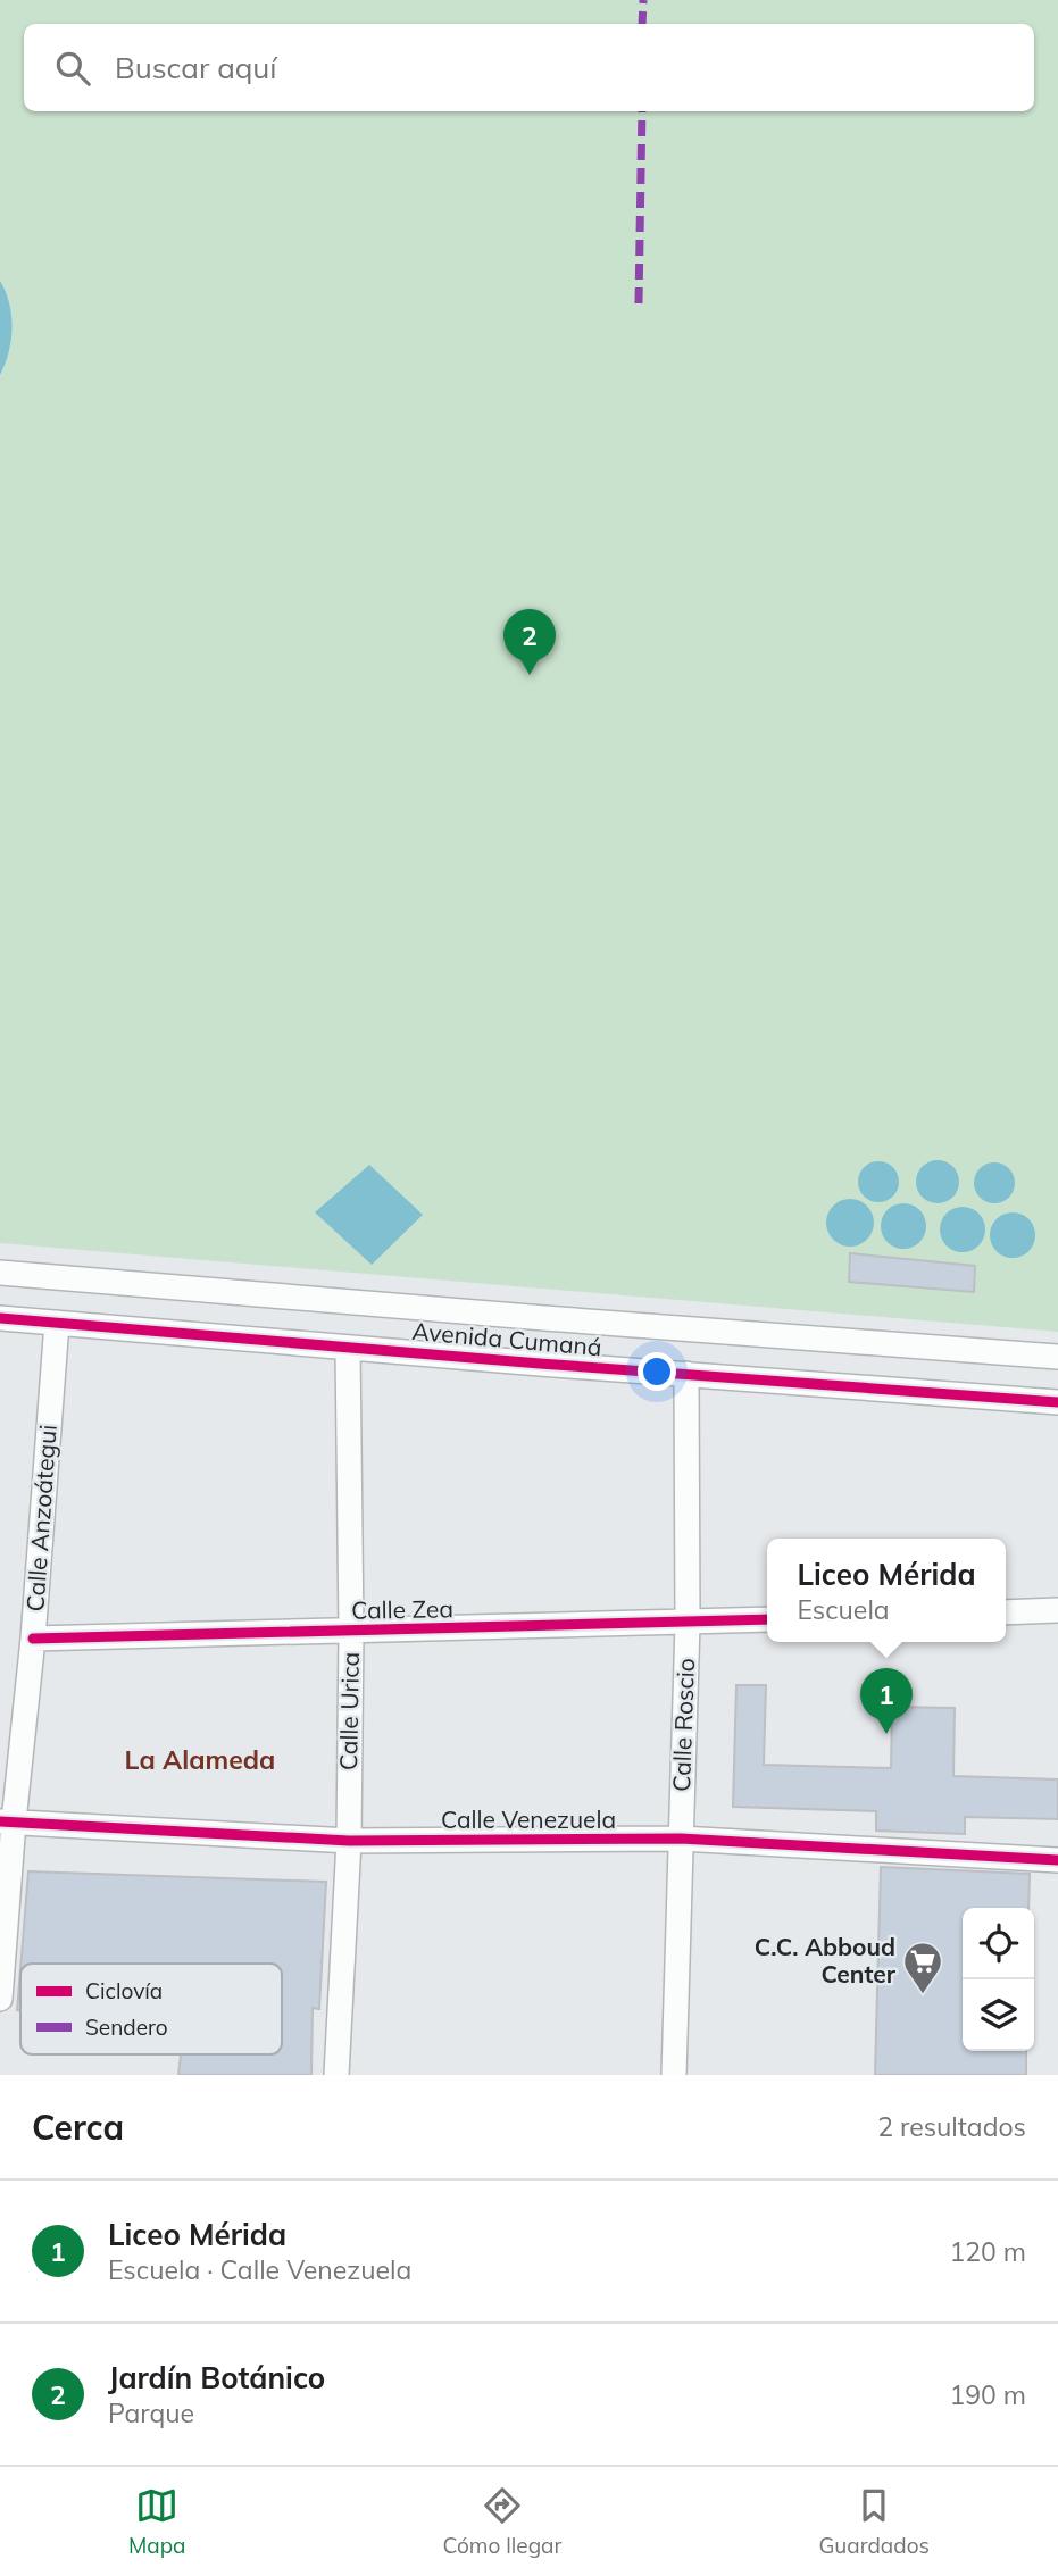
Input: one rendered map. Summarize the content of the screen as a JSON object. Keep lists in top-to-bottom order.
{
  "streets": {
    "street": [
      "Avenida Cumaná",
      "Calle Anzoátegui",
      "Calle Zea",
      "Calle Urica",
      "Calle Roscio",
      "Calle Venezuela"
    ]
  },
  "crossings": [
    ["Avenida Cumaná", "Calle Anzoátegui"],
    ["Avenida Cumaná", "Calle Urica"],
    ["Avenida Cumaná", "Calle Roscio"],
    ["Calle Anzoátegui", "Calle Zea"],
    ["Calle Anzoátegui", "Calle Venezuela"],
    ["Calle Zea", "Calle Urica"],
    ["Calle Zea", "Calle Roscio"],
    ["Calle Urica", "Calle Venezuela"],
    ["Calle Roscio", "Calle Venezuela"]
  ],
  "districts": ["La Alameda"],
  "places": {
    "supermarket": ["C.C. Abboud Center"]
  },
  "legend": ["Ciclovía", "Sendero"],
  "page": {
    "search": "Buscar aquí",
    "pins": ["2", "1"],
    "popup": ["Liceo Mérida", "Escuela"],
    "heading": ["Cerca", "2 resultados"],
    "list": [
      {
        "mark": "1",
        "name": "Liceo Mérida",
        "note": "Escuela · Calle Venezuela",
        "value": "120 m"
      },
      {
        "mark": "2",
        "name": "Jardín Botánico",
        "note": "Parque",
        "value": "190 m"
      }
    ],
    "nav": ["Mapa", "Cómo llegar", "Guardados"]
  }
}
